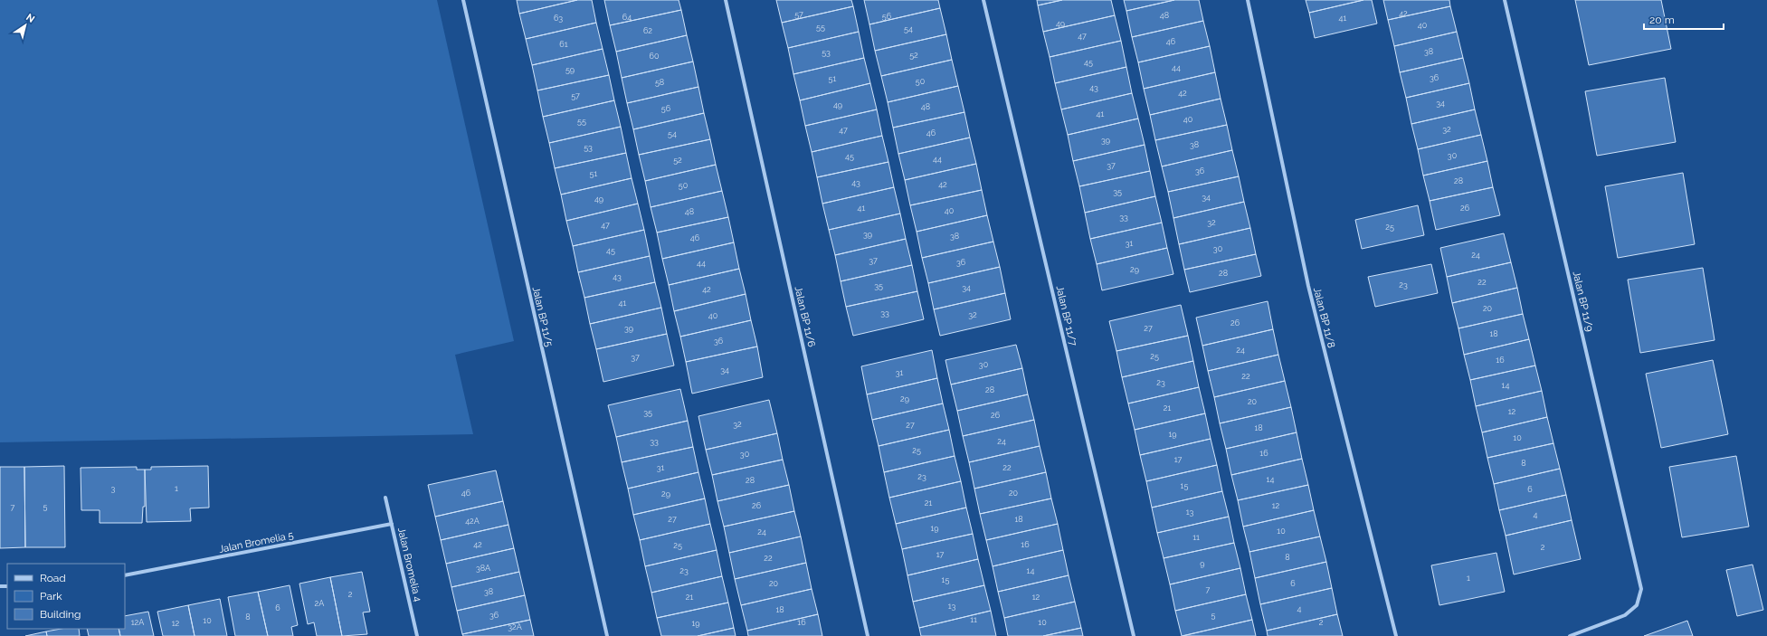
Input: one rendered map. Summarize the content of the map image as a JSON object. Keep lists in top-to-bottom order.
{
  "streets": {
    "street": [
      "Jalan BP 11/9",
      "Jalan BP 11/7",
      "Jalan BP 11/5",
      "Jalan BP 11/6",
      "Jalan BP 11/8",
      "Jalan Bromelia 5",
      "Jalan Bromelia 4"
    ]
  },
  "crossings": [
    ["Jalan Bromelia 5", "Jalan Bromelia 4"]
  ],
  "house_numbers": [
    "42",
    "57",
    "48",
    "56",
    "64",
    "63",
    "41",
    "49",
    "40",
    "55",
    "54",
    "62",
    "47",
    "46",
    "61",
    "38",
    "53",
    "52",
    "60",
    "45",
    "44",
    "59",
    "36",
    "51",
    "50",
    "58",
    "43",
    "42",
    "57",
    "34",
    "49",
    "48",
    "56",
    "41",
    "40",
    "55",
    "32",
    "47",
    "46",
    "54",
    "39",
    "38",
    "53",
    "30",
    "45",
    "44",
    "52",
    "37",
    "36",
    "51",
    "28",
    "43",
    "42",
    "50",
    "35",
    "34",
    "49",
    "41",
    "26",
    "40",
    "48",
    "33",
    "32",
    "47",
    "25",
    "39",
    "38",
    "46",
    "31",
    "30",
    "45",
    "24",
    "37",
    "36",
    "44",
    "29",
    "28",
    "43",
    "22",
    "23",
    "35",
    "34",
    "42",
    "41",
    "20",
    "33",
    "32",
    "40",
    "26",
    "39",
    "27",
    "18",
    "36",
    "24",
    "25",
    "37",
    "16",
    "30",
    "34",
    "31",
    "22",
    "23",
    "14",
    "28",
    "29",
    "20",
    "21",
    "12",
    "35",
    "26",
    "32",
    "27",
    "18",
    "19",
    "10",
    "33",
    "24",
    "25",
    "16",
    "30",
    "17",
    "8",
    "31",
    "22",
    "23",
    "14",
    "28",
    "15",
    "3",
    "1",
    "6",
    "46",
    "20",
    "29",
    "21",
    "26",
    "12",
    "5",
    "7",
    "13",
    "4",
    "27",
    "18",
    "42A",
    "19",
    "10",
    "24",
    "11",
    "42",
    "16",
    "25",
    "2",
    "17",
    "8",
    "22",
    "9",
    "38A",
    "23",
    "14",
    "1",
    "15",
    "20",
    "6",
    "7",
    "38",
    "2",
    "21",
    "12",
    "2A",
    "13",
    "6",
    "4",
    "18",
    "36",
    "5",
    "8",
    "11",
    "10",
    "12A",
    "16",
    "10",
    "2",
    "12",
    "19",
    "32A"
  ],
  "legend": ["Road", "Park", "Building"],
  "scale_bar": "20 m",
  "north": "top right"
}
